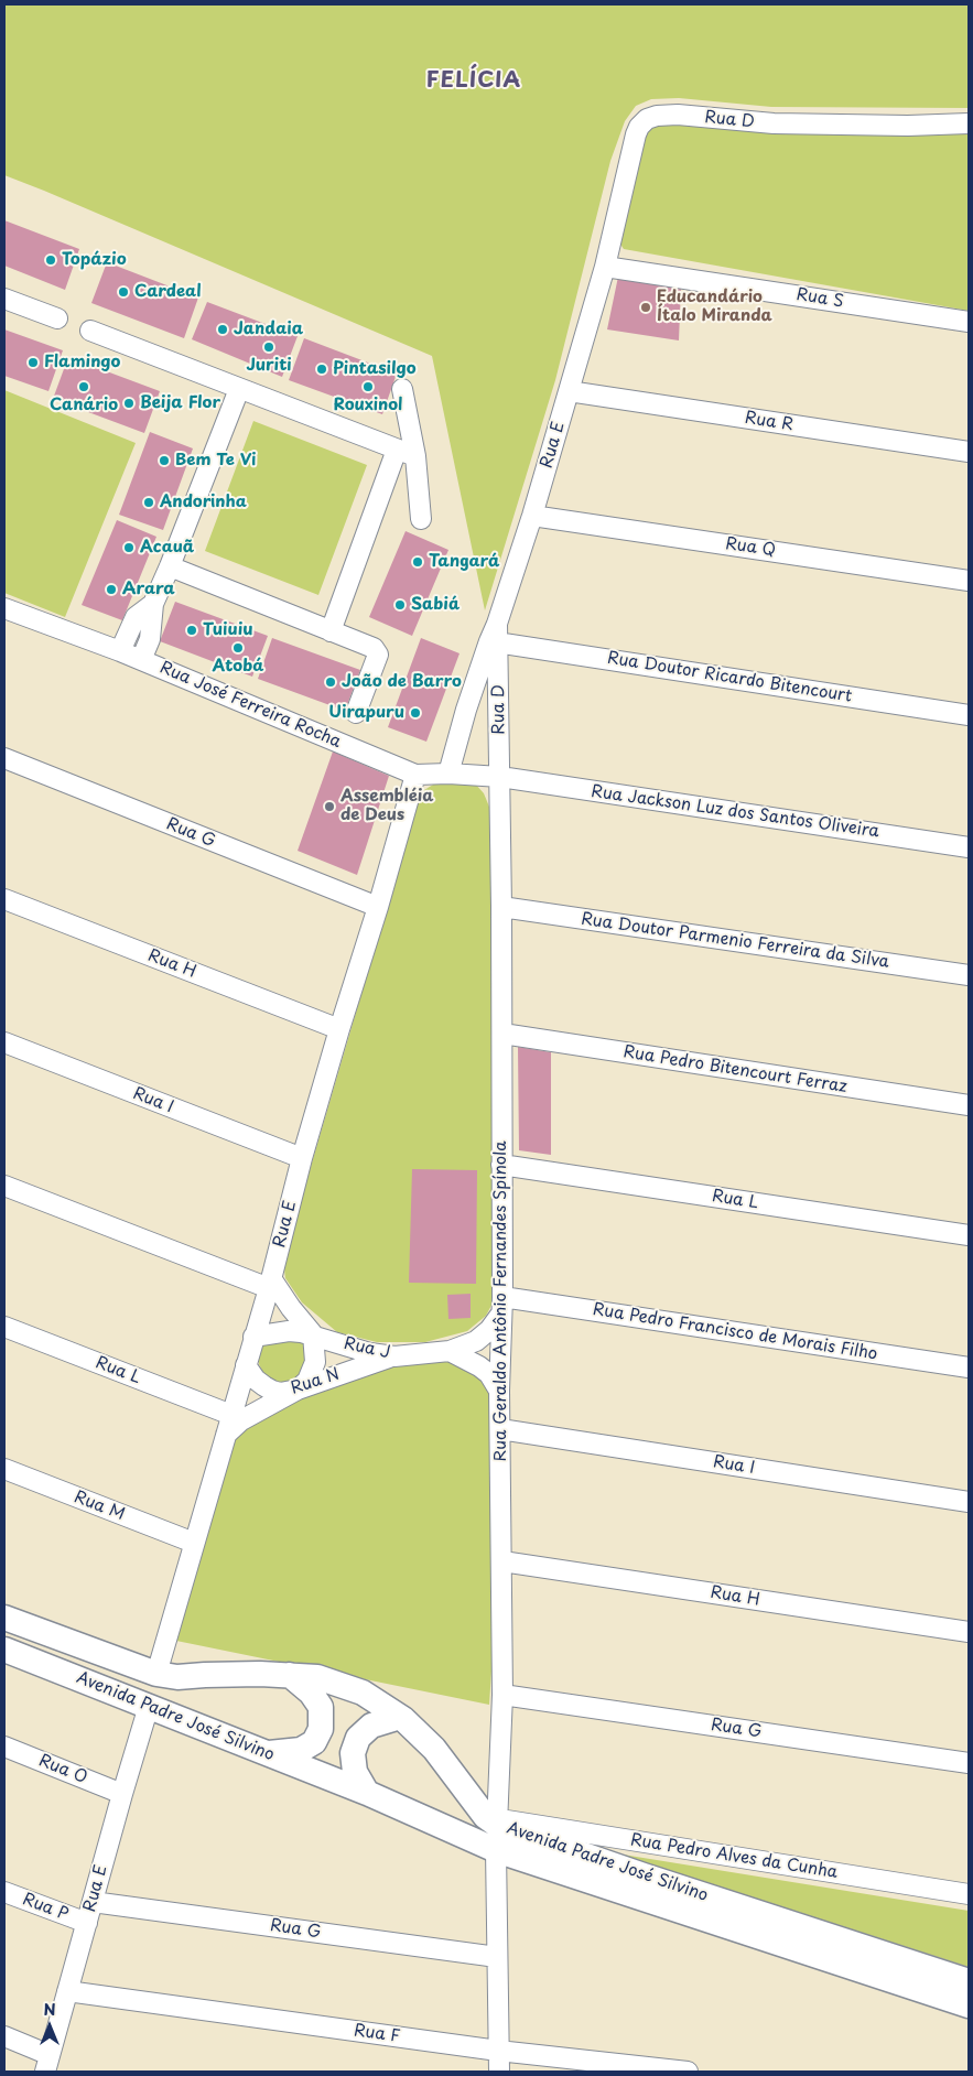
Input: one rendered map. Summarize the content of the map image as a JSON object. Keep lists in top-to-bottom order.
{
  "streets": {
    "main road": ["Avenida Padre José Silvino"],
    "street": [
      "Rua D",
      "Rua S",
      "Rua R",
      "Rua E",
      "Rua Q",
      "Rua Doutor Ricardo Bitencourt",
      "Rua José Ferreira Rocha",
      "Rua Jackson Luz dos Santos Oliveira",
      "Rua G",
      "Rua Doutor Parmenio Ferreira da Silva",
      "Rua H",
      "Rua Pedro Bitencourt Ferraz",
      "Rua I",
      "Rua L",
      "Rua Geraldo Antônio Fernandes Spínola",
      "Rua Pedro Francisco de Morais Filho",
      "Rua J",
      "Rua N",
      "Rua M",
      "Rua O",
      "Rua Pedro Alves da Cunha",
      "Rua P",
      "Rua F"
    ]
  },
  "crossings": [
    ["Rua D", "Rua S"],
    ["Rua D", "Rua E"],
    ["Rua D", "Rua Doutor Ricardo Bitencourt"],
    ["Rua D", "Rua José Ferreira Rocha"],
    ["Rua D", "Rua Jackson Luz dos Santos Oliveira"],
    ["Rua D", "Rua Geraldo Antônio Fernandes Spínola"],
    ["Rua S", "Rua E"],
    ["Rua R", "Rua E"],
    ["Rua E", "Rua Q"],
    ["Rua E", "Rua Doutor Ricardo Bitencourt"],
    ["Rua E", "Rua José Ferreira Rocha"],
    ["Rua E", "Rua G"],
    ["Rua E", "Rua H"],
    ["Rua E", "Rua I"],
    ["Rua E", "Rua L"],
    ["Rua E", "Rua J"],
    ["Rua E", "Rua N"],
    ["Rua E", "Rua M"],
    ["Rua E", "Avenida Padre José Silvino"],
    ["Rua E", "Rua O"],
    ["Rua E", "Rua P"],
    ["Rua E", "Rua F"],
    ["Rua José Ferreira Rocha", "Rua Jackson Luz dos Santos Oliveira"],
    ["Rua José Ferreira Rocha", "Rua Geraldo Antônio Fernandes Spínola"],
    ["Rua Jackson Luz dos Santos Oliveira", "Rua Geraldo Antônio Fernandes Spínola"],
    ["Rua G", "Rua Geraldo Antônio Fernandes Spínola"],
    ["Rua Doutor Parmenio Ferreira da Silva", "Rua Geraldo Antônio Fernandes Spínola"],
    ["Rua H", "Rua Geraldo Antônio Fernandes Spínola"],
    ["Rua Pedro Bitencourt Ferraz", "Rua Geraldo Antônio Fernandes Spínola"],
    ["Rua I", "Rua Geraldo Antônio Fernandes Spínola"],
    ["Rua L", "Rua Geraldo Antônio Fernandes Spínola"],
    ["Rua Geraldo Antônio Fernandes Spínola", "Rua Pedro Francisco de Morais Filho"],
    ["Rua Geraldo Antônio Fernandes Spínola", "Rua J"],
    ["Rua Geraldo Antônio Fernandes Spínola", "Avenida Padre José Silvino"],
    ["Rua Geraldo Antônio Fernandes Spínola", "Rua Pedro Alves da Cunha"],
    ["Rua Pedro Francisco de Morais Filho", "Rua J"],
    ["Rua J", "Rua N"],
    ["Avenida Padre José Silvino", "Rua Pedro Alves da Cunha"]
  ],
  "districts": ["FELÍCIA"],
  "places": [
    "Topázio",
    "Cardeal",
    "Educandário Ítalo Miranda",
    "Jandaia",
    "Juriti",
    "Flamingo",
    "Pintasilgo",
    "Canário",
    "Rouxinol",
    "Beija Flor",
    "Bem Te Vi",
    "Andorinha",
    "Acauã",
    "Tangará",
    "Arara",
    "Sabiá",
    "Tuiuiu",
    "Atobá",
    "João de Barro",
    "Uirapuru",
    "Assembléia de Deus"
  ],
  "north": "top"
}
